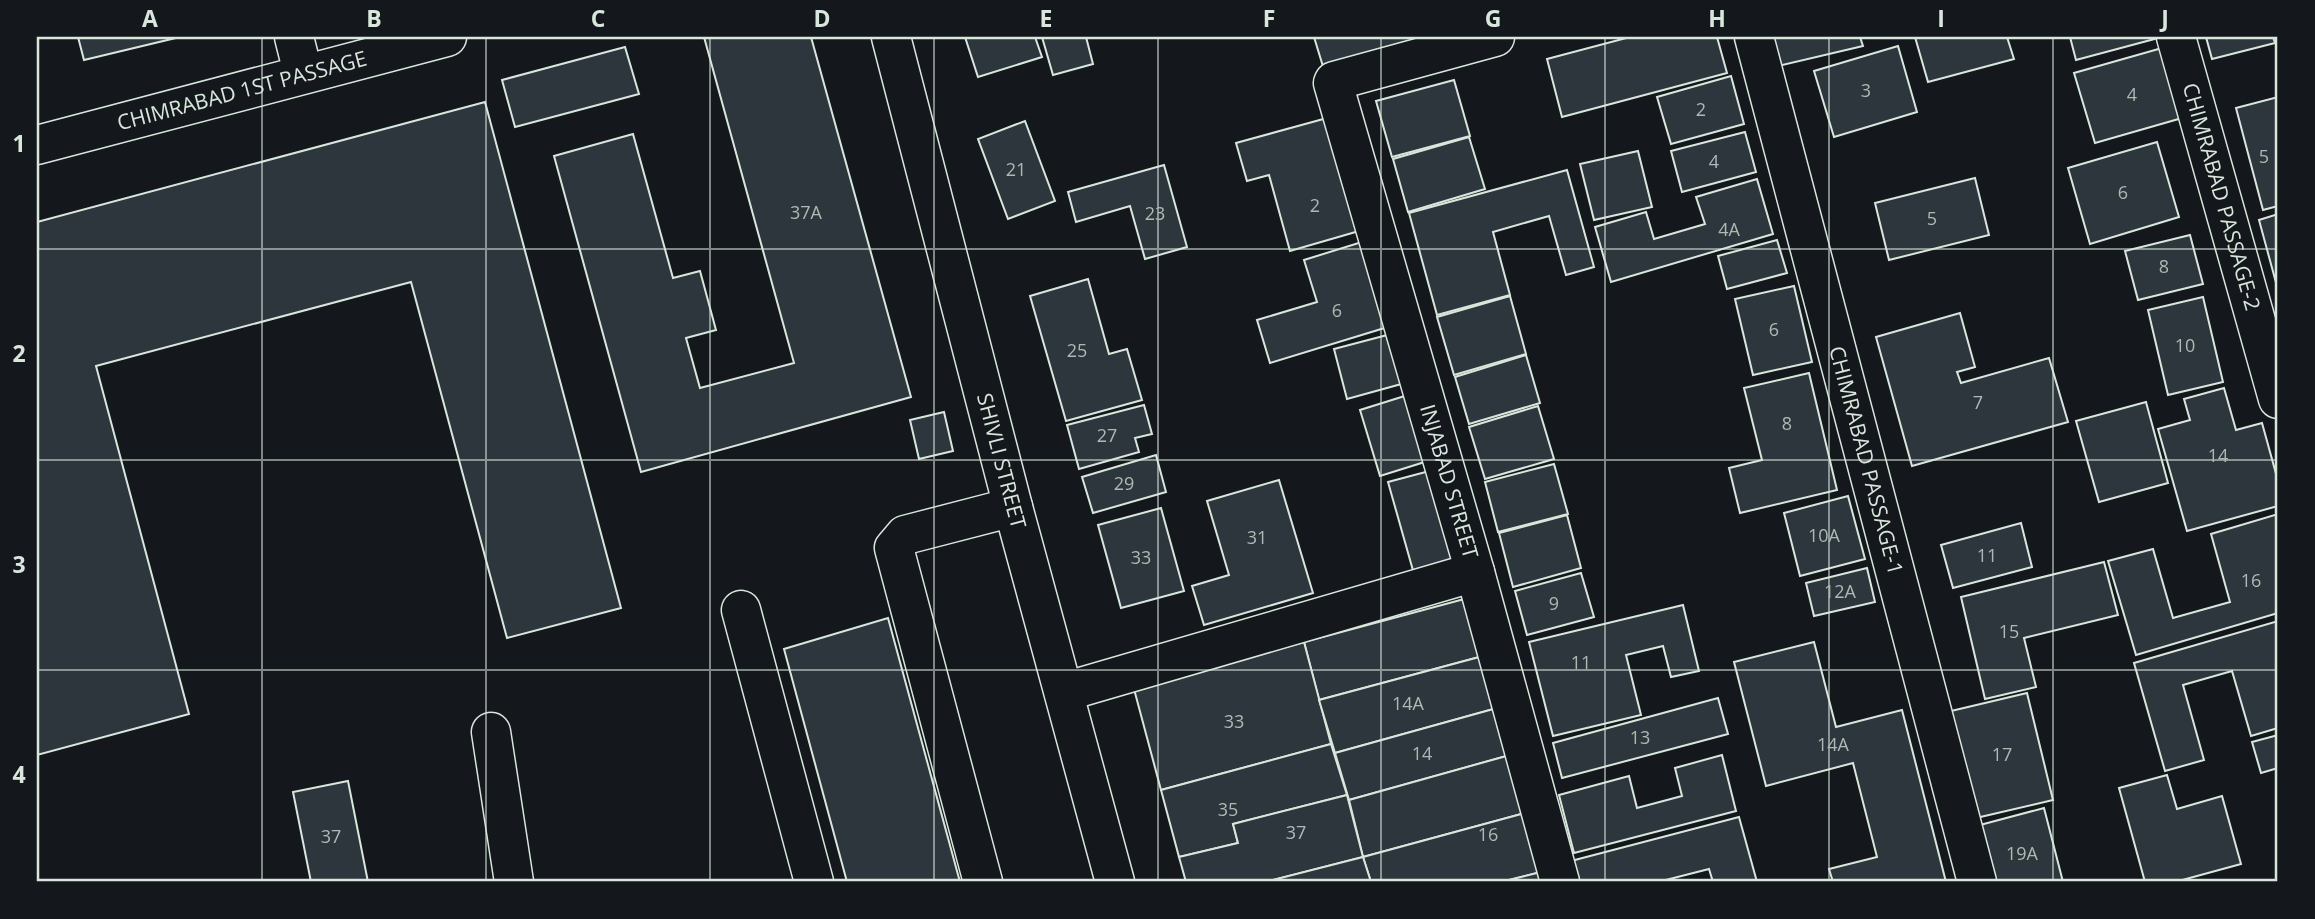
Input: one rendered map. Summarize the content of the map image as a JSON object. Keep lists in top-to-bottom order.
{
  "streets": {
    "street": [
      "CHIMRABAD 1ST PASSAGE",
      "CHIMRABAD PASSAGE-2",
      "SHIVLI STREET",
      "CHIMRАBАD PASSAGE-1",
      "INJАBАD STREET"
    ]
  },
  "house_numbers": [
    "3",
    "4",
    "2",
    "5",
    "4",
    "21",
    "6",
    "2",
    "37А",
    "23",
    "5",
    "4А",
    "8",
    "6",
    "6",
    "10",
    "25",
    "7",
    "8",
    "27",
    "14",
    "29",
    "10А",
    "31",
    "11",
    "33",
    "16",
    "12А",
    "9",
    "15",
    "11",
    "14А",
    "33",
    "13",
    "14А",
    "14",
    "17",
    "35",
    "37",
    "16",
    "37",
    "19А"
  ],
  "grid": {
    "columns": [
      "A",
      "B",
      "C",
      "D",
      "E",
      "F",
      "G",
      "H",
      "I",
      "J"
    ],
    "rows": [
      "1",
      "2",
      "3",
      "4"
    ]
  }
}
